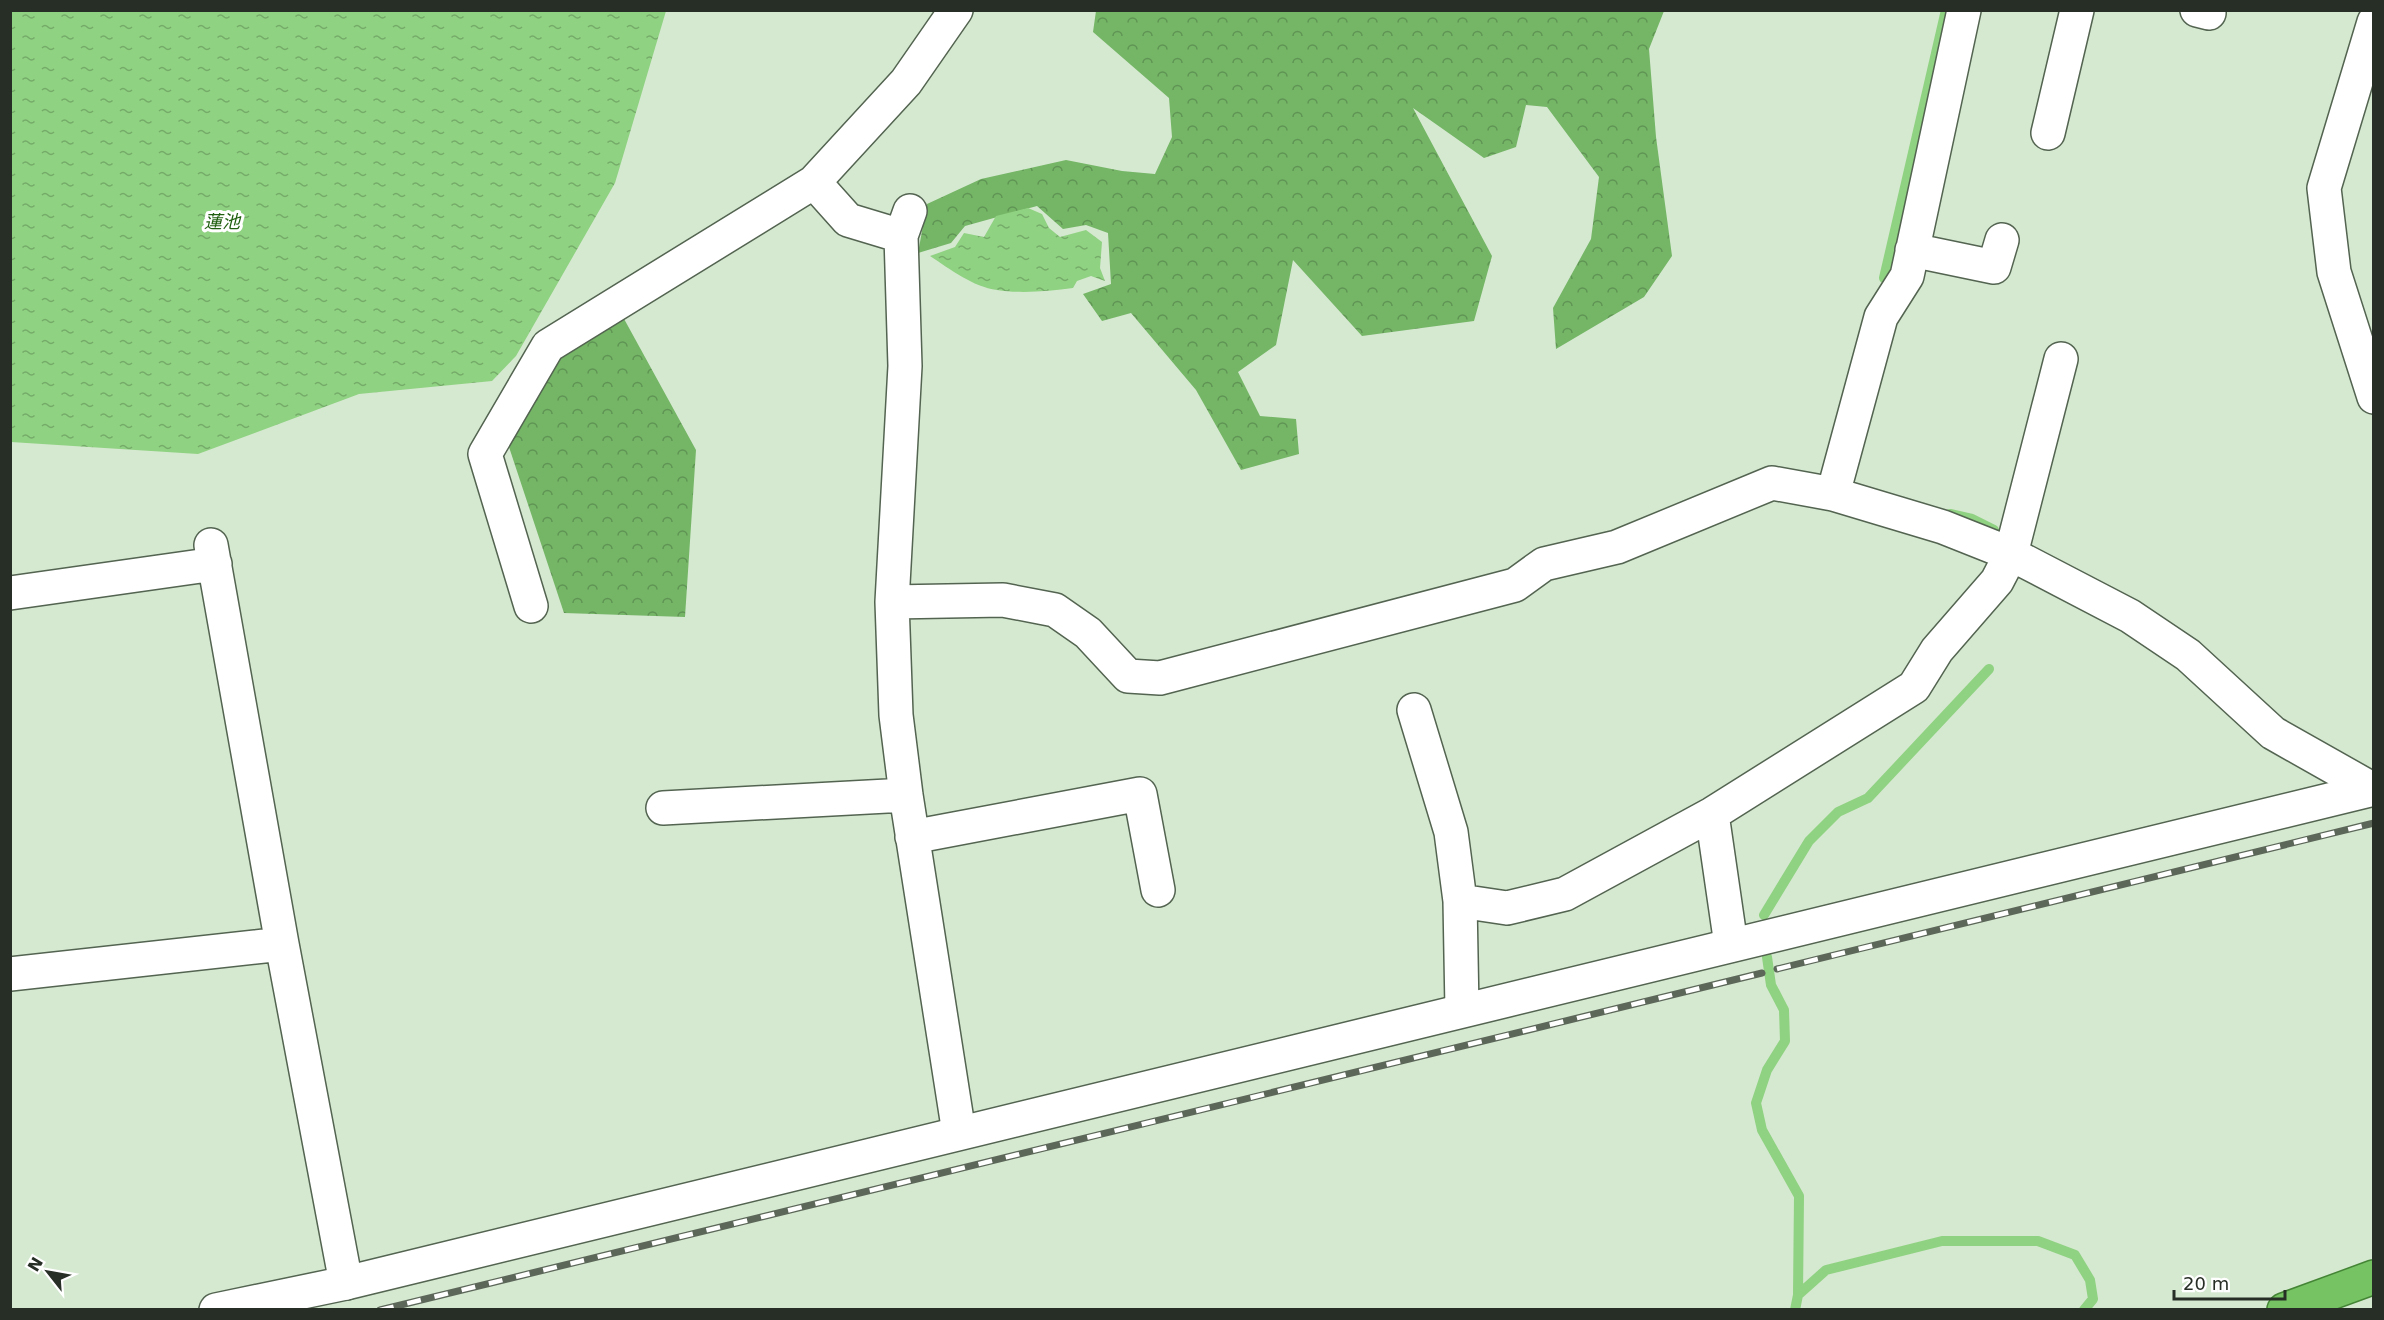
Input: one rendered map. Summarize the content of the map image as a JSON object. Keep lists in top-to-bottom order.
{
  "water": ["蓮池"],
  "scale_bar": "20 m",
  "north": "top left"
}
